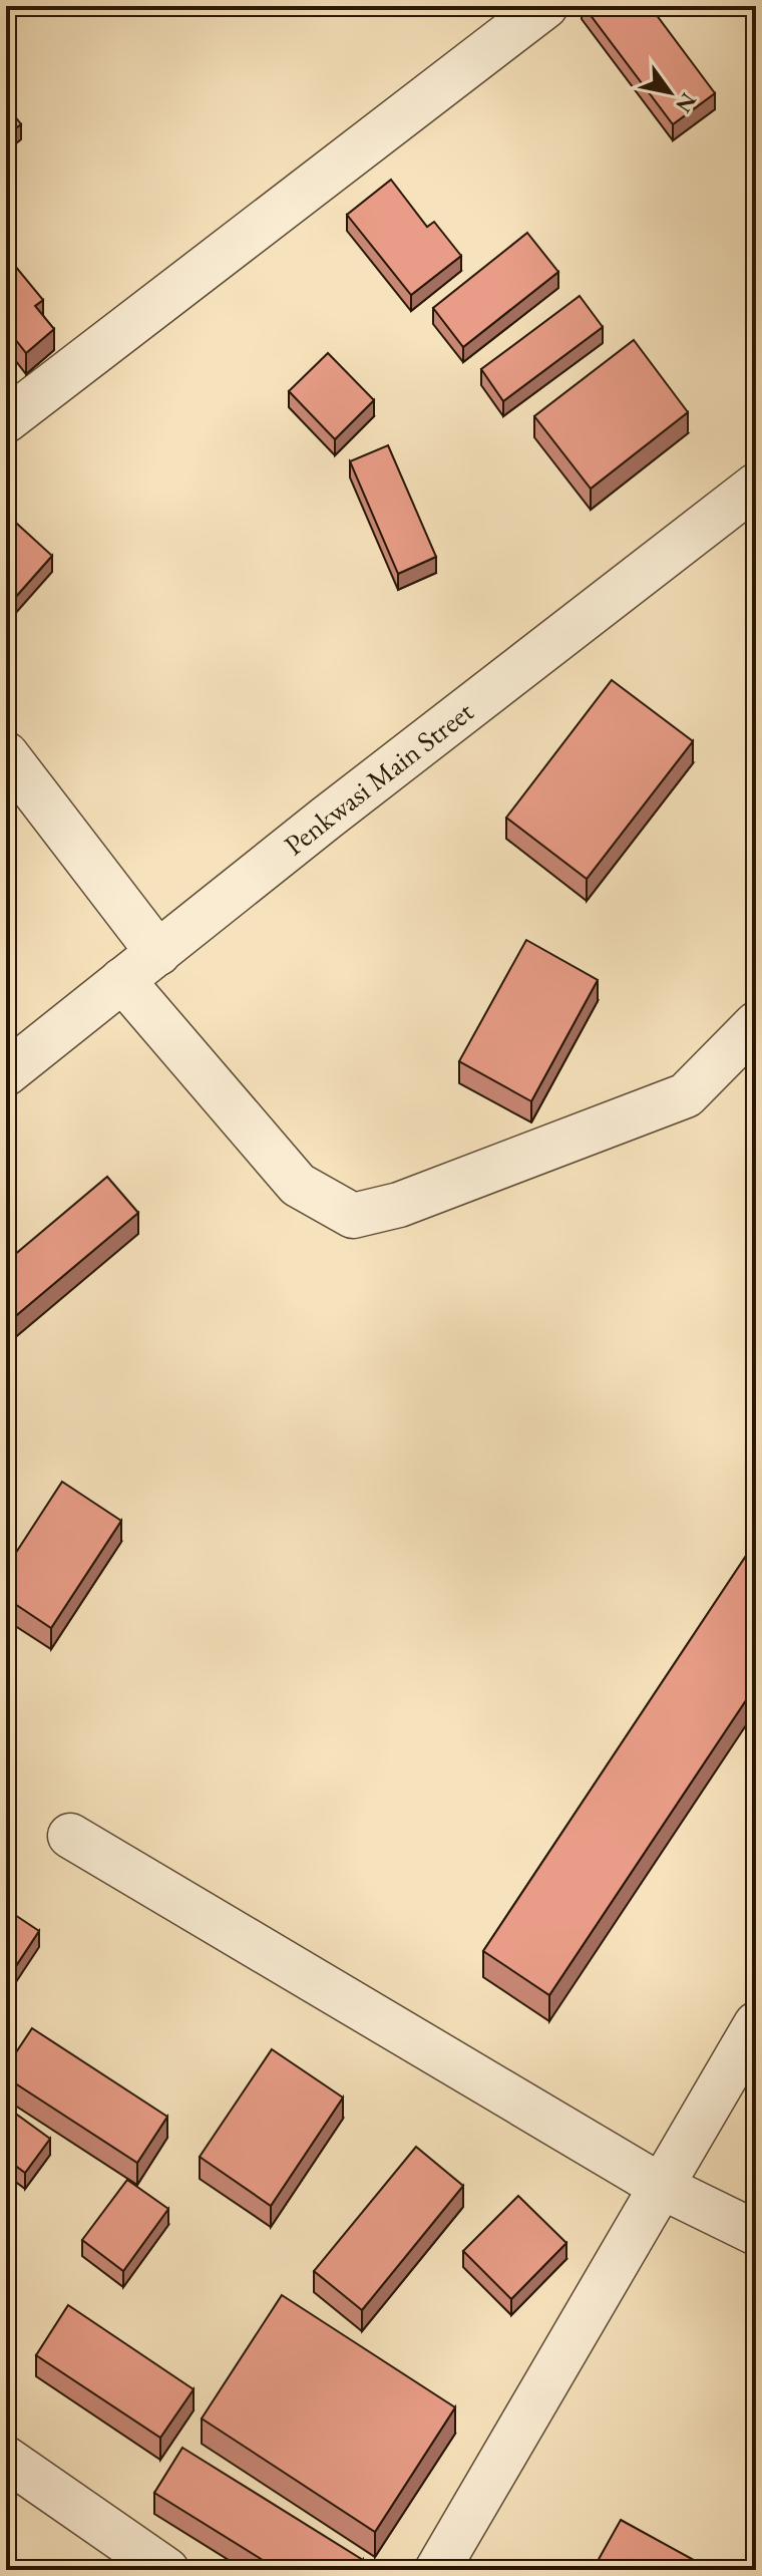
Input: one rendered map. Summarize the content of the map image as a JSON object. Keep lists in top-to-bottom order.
{
  "streets": {
    "street": ["Penkwasi Main Street"]
  },
  "north": "bottom right"
}
